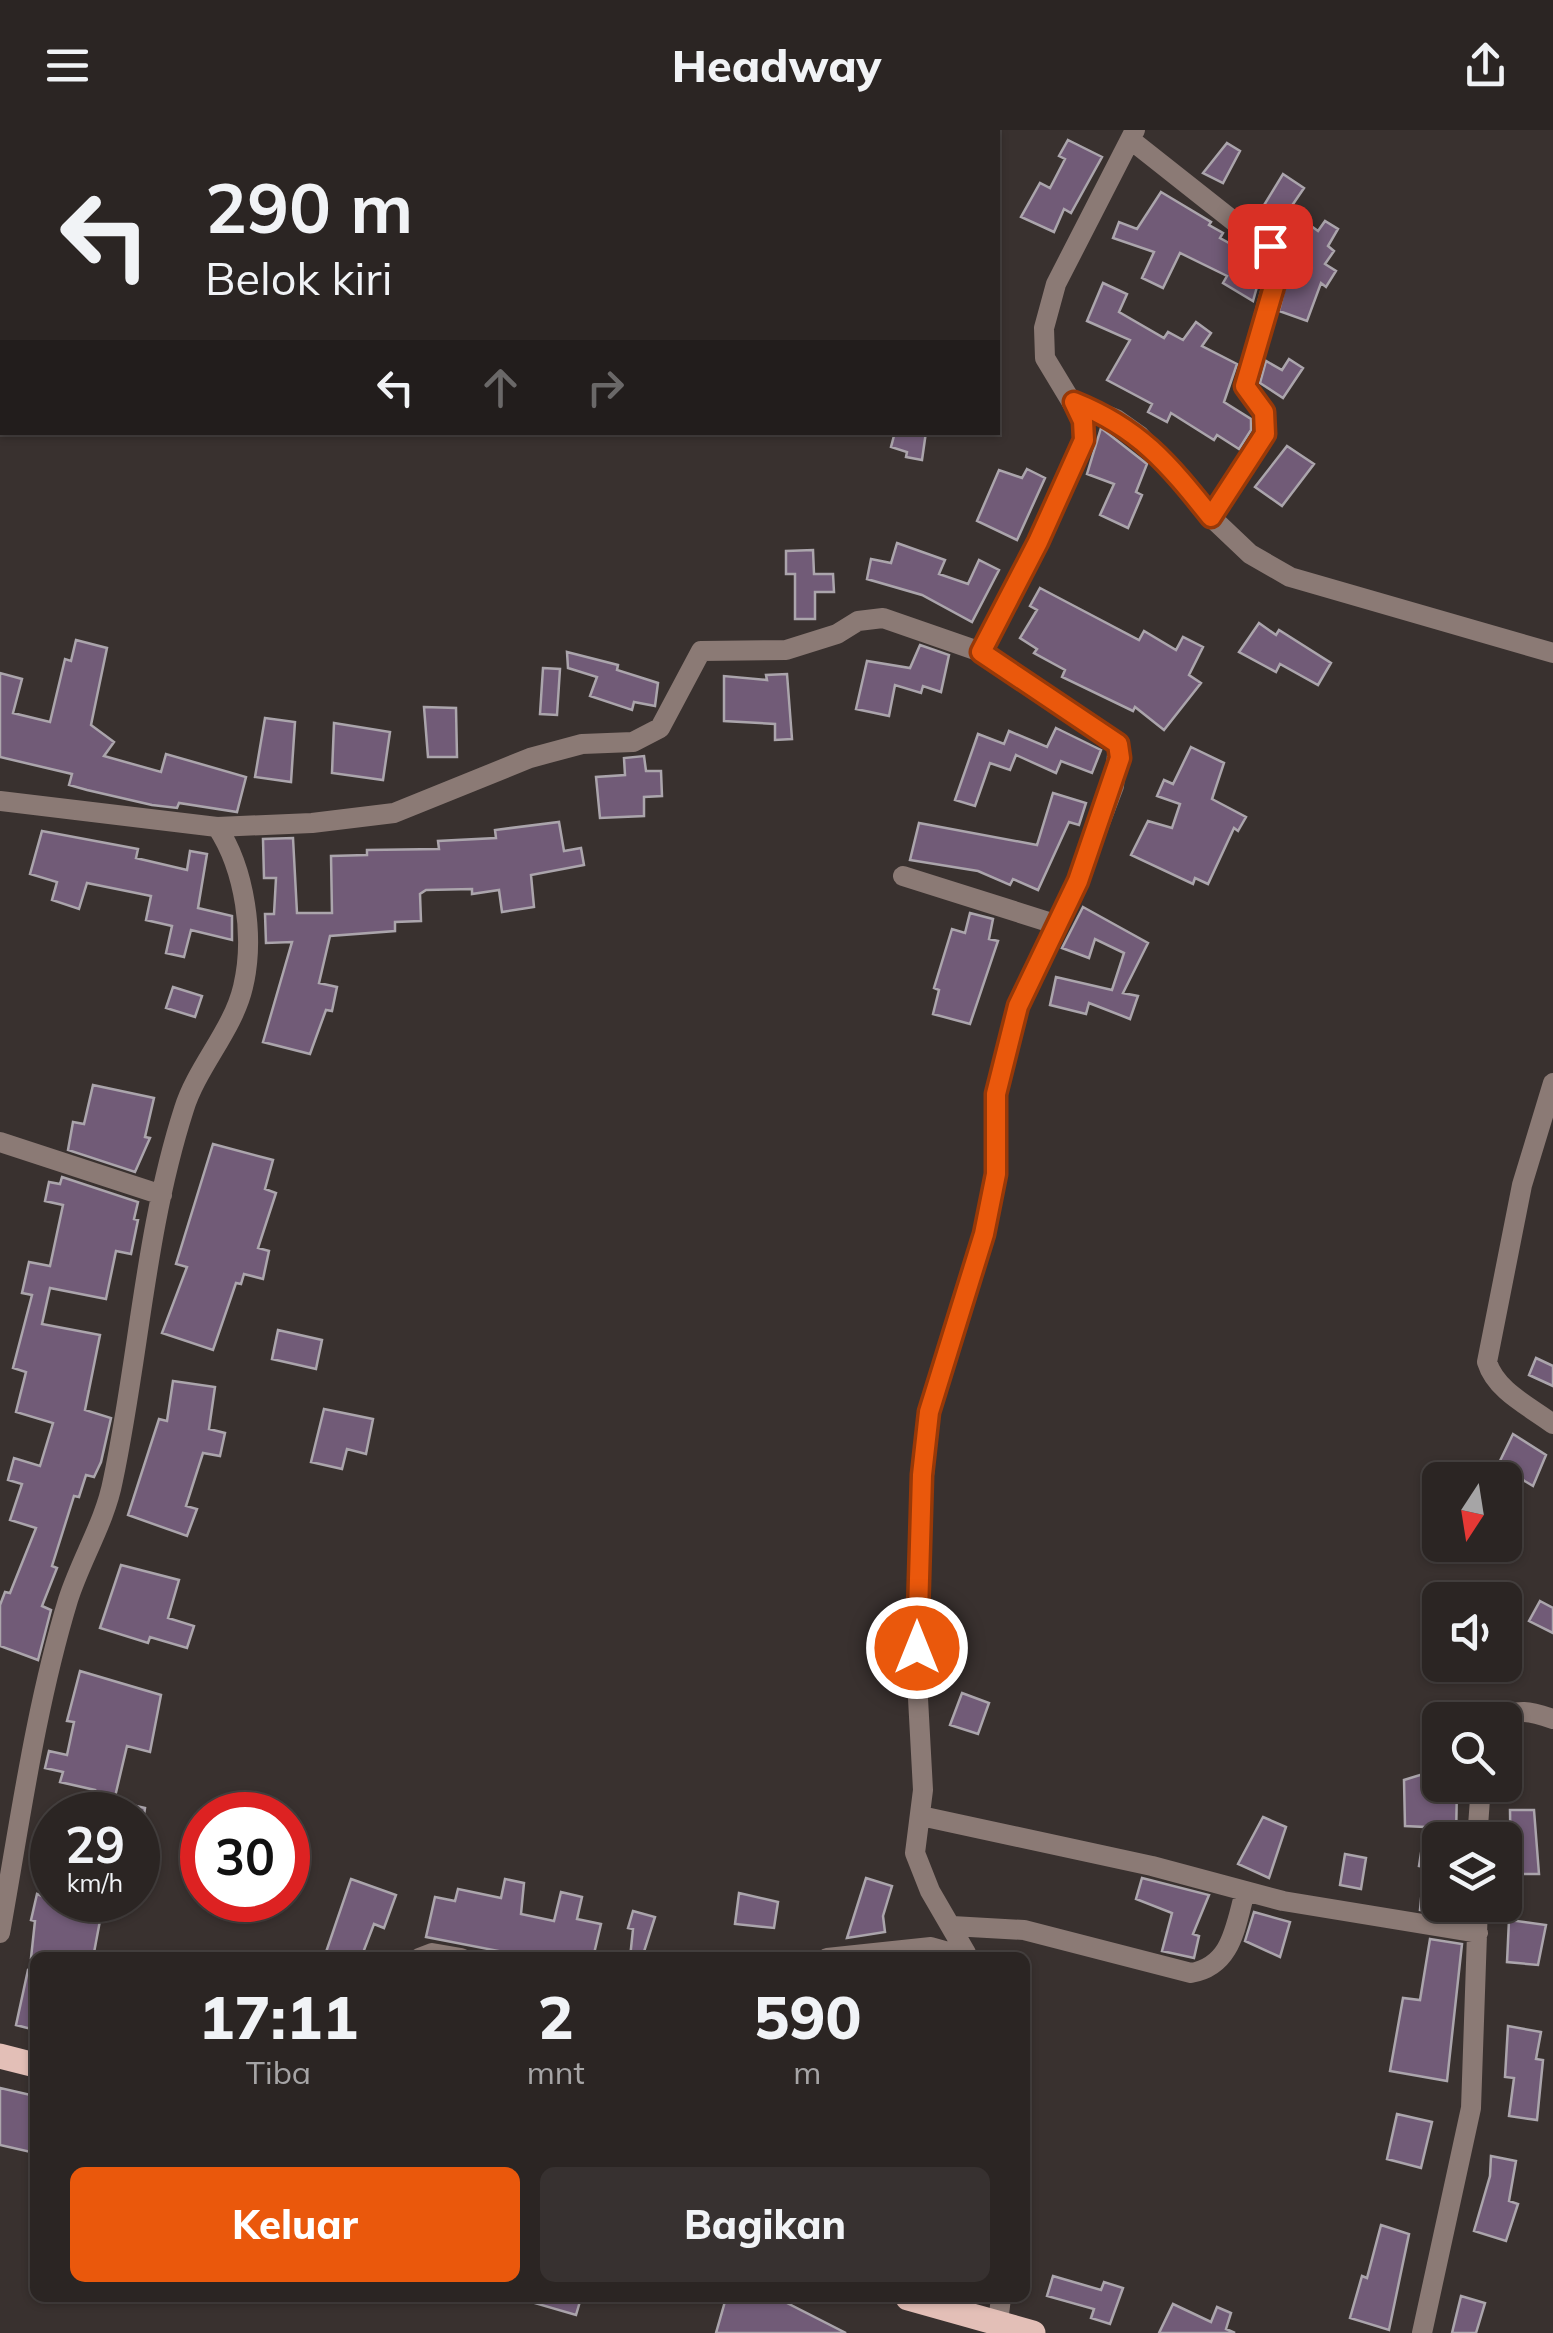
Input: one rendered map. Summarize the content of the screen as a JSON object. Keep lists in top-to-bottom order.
{
  "north": "bottom",
  "page": {
    "header": "Headway",
    "turn": ["290 m", "Belok kiri"],
    "speed": "29 km/h",
    "limit": "30",
    "eta": [
      "17:11",
      "Tiba",
      "2",
      "mnt",
      "590",
      "m"
    ],
    "buttons": ["Keluar", "Bagikan"]
  }
}
